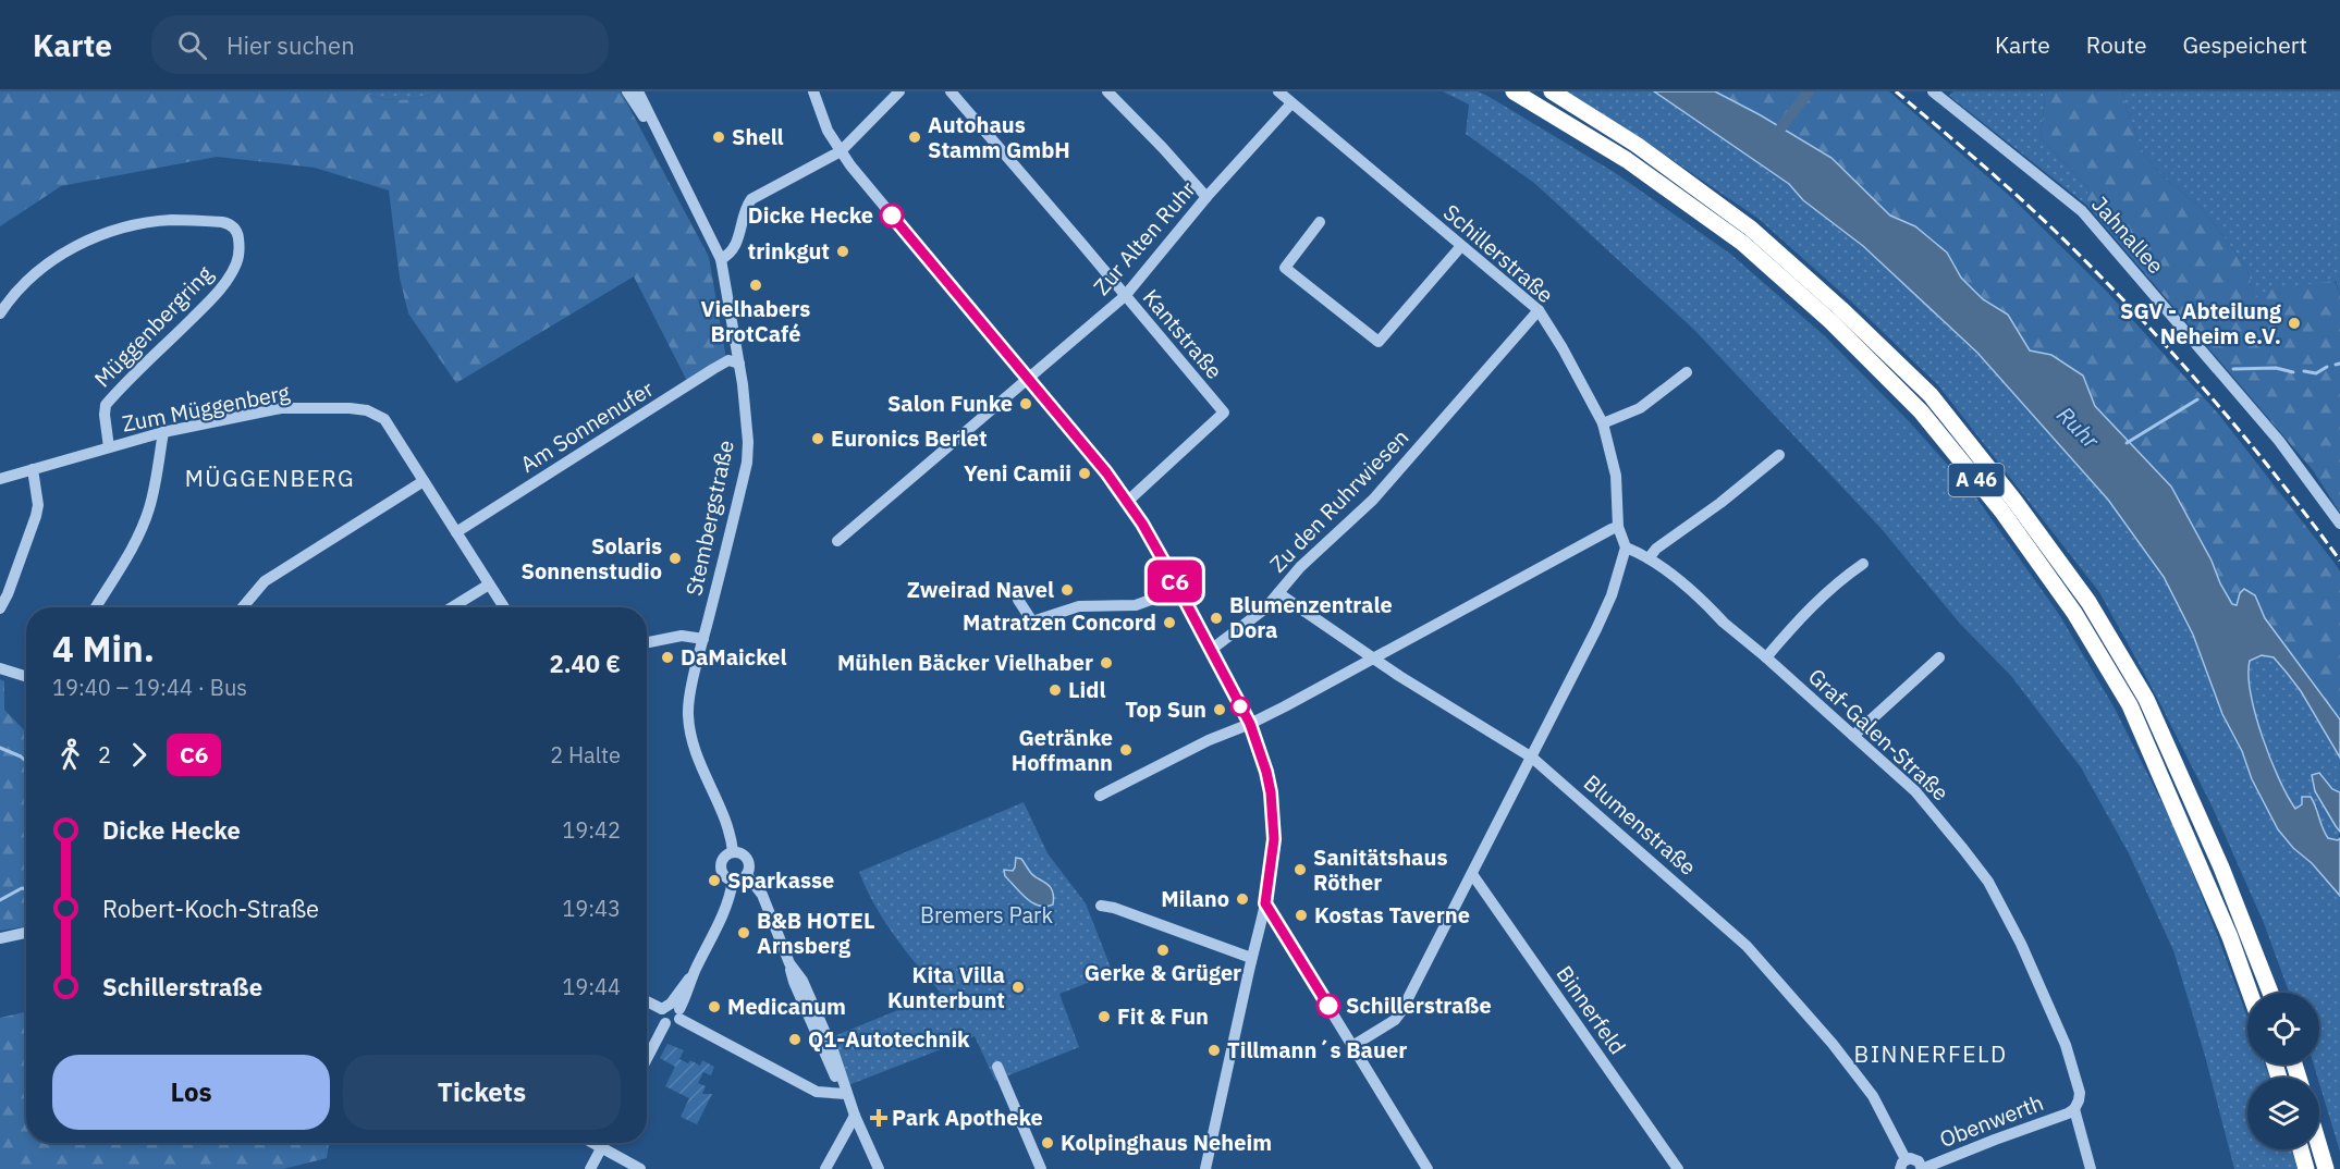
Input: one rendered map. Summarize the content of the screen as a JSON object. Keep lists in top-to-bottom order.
{
  "streets": {
    "highway": ["A 46"],
    "street": [
      "Jahnallee",
      "Zur Alten Ruhr",
      "Schillerstraße",
      "Müggenbergring",
      "Kantstraße",
      "Zum Müggenberg",
      "Am Sonnenufer",
      "Zu den Ruhrwiesen",
      "Stembergstraße",
      "Graf-Galen-Straße",
      "Blumenstraße",
      "Binnerfeld",
      "Obenwerth"
    ]
  },
  "crossings": [
    ["Zur Alten Ruhr", "Schillerstraße"],
    ["Zur Alten Ruhr", "Kantstraße"],
    ["Schillerstraße", "Zu den Ruhrwiesen"],
    ["Schillerstraße", "Graf-Galen-Straße"],
    ["Müggenbergring", "Zum Müggenberg"],
    ["Zum Müggenberg", "Am Sonnenufer"],
    ["Am Sonnenufer", "Stembergstraße"],
    ["Zu den Ruhrwiesen", "Blumenstraße"],
    ["Graf-Galen-Straße", "Obenwerth"],
    ["Blumenstraße", "Obenwerth"]
  ],
  "districts": ["MÜGGENBERG", "BINNERFELD"],
  "water": ["Ruhr"],
  "parks": ["Bremers Park"],
  "places": {
    "other": [
      "Shell",
      "Autohaus Stamm GmbH",
      "Dicke Hecke",
      "trinkgut",
      "Vielhabers BrotCafé",
      "SGV - Abteilung Neheim e.V.",
      "Salon Funke",
      "Euronics Berlet",
      "Yeni Camii",
      "Solaris Sonnenstudio",
      "Zweirad Navel",
      "Blumenzentrale Dora",
      "Matratzen Concord",
      "DaMaickel",
      "Mühlen Bäcker Vielhaber",
      "Lidl",
      "Top Sun",
      "Getränke Hoffmann",
      "Sanitätshaus Röther",
      "Sparkasse",
      "Milano",
      "Kostas Taverne",
      "B&B HOTEL Arnsberg",
      "Gerke & Grüger",
      "Kita Villa Kunterbunt",
      "Schillerstraße",
      "Medicanum",
      "Fit & Fun",
      "Q1-Autotechnik",
      "Tillmann´s Bauer",
      "Kolpinghaus Neheim"
    ],
    "health": ["Park Apotheke"]
  },
  "lines": ["bus line C6"],
  "page": {
    "header": "Karte",
    "search": "Hier suchen",
    "nav": ["Karte", "Route", "Gespeichert"],
    "on_map": "C6",
    "heading": ["4 Min.", "19:40 – 19:44 · Bus", "2.40 €"],
    "legs": ["2", "C6", "2 Halte"],
    "list": [
      {
        "name": "Dicke Hecke",
        "value": "19:42"
      },
      {
        "name": "Robert-Koch-Straße",
        "value": "19:43"
      },
      {
        "name": "Schillerstraße",
        "value": "19:44"
      }
    ],
    "buttons": ["Los", "Tickets"]
  }
}
